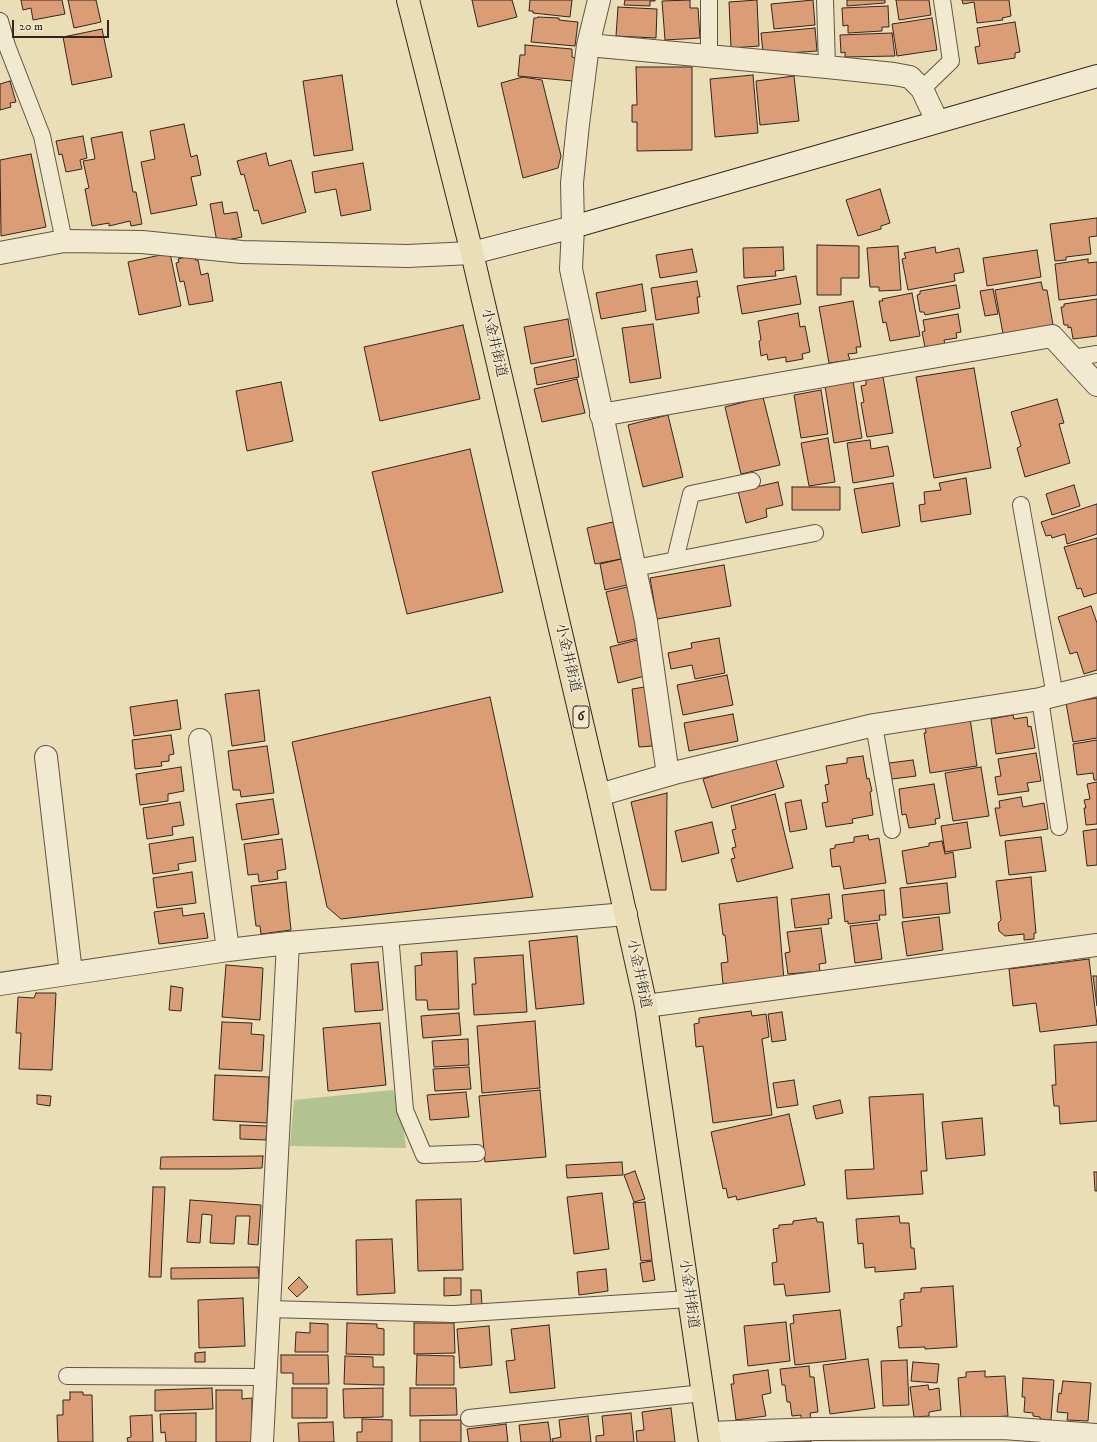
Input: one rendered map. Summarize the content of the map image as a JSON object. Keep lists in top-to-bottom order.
{
  "streets": {
    "main road": ["小金井街道", "6"]
  },
  "scale_bar": "20 m"
}
